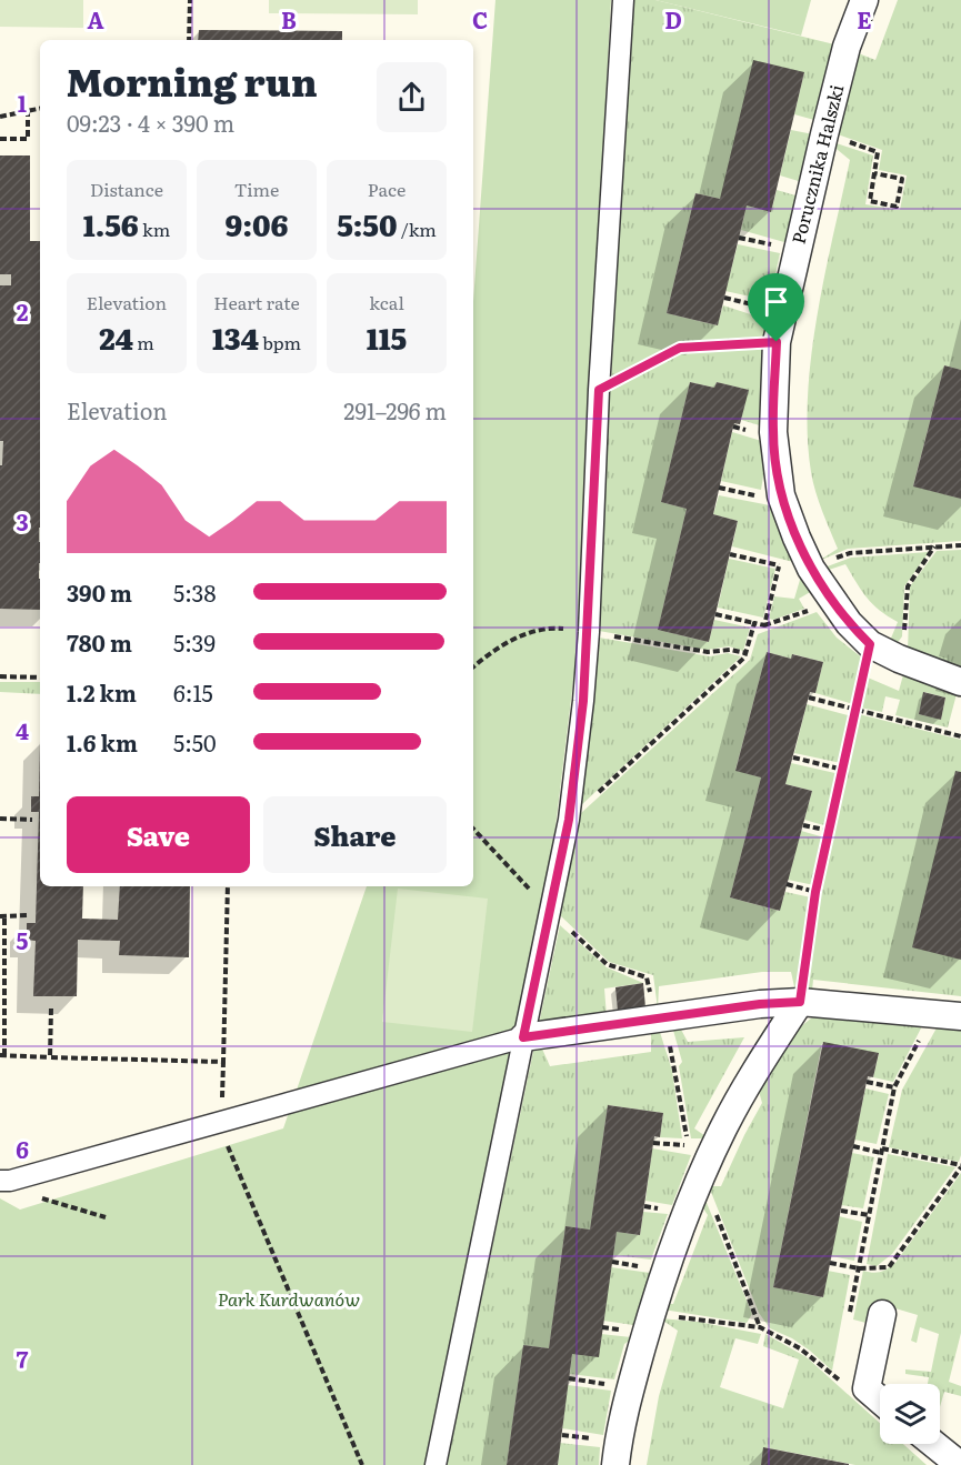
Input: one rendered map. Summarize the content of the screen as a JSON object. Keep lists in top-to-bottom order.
{
  "streets": {
    "street": ["Porucznika Halszki"]
  },
  "parks": ["Park Kurdwanów"],
  "page": {
    "heading": ["Morning run", "09:23 · 4 × 390 m"],
    "stats": [
      ["Distance", "1.56 km"],
      ["Time", "9:06"],
      ["Pace", "5:50 /km"],
      ["Elevation", "24 m"],
      ["Heart rate", "134 bpm"],
      ["kcal", "115"]
    ],
    "chart": ["Elevation", "291–296 m"],
    "list": [
      {
        "name": "390 m",
        "note": "5:38"
      },
      {
        "name": "780 m",
        "note": "5:39"
      },
      {
        "name": "1.2 km",
        "note": "6:15"
      },
      {
        "name": "1.6 km",
        "note": "5:50"
      }
    ],
    "buttons": ["Save", "Share"]
  },
  "grid": {
    "columns": [
      "A",
      "B",
      "C",
      "D",
      "E"
    ],
    "rows": [
      "1",
      "2",
      "3",
      "4",
      "5",
      "6",
      "7"
    ]
  }
}
